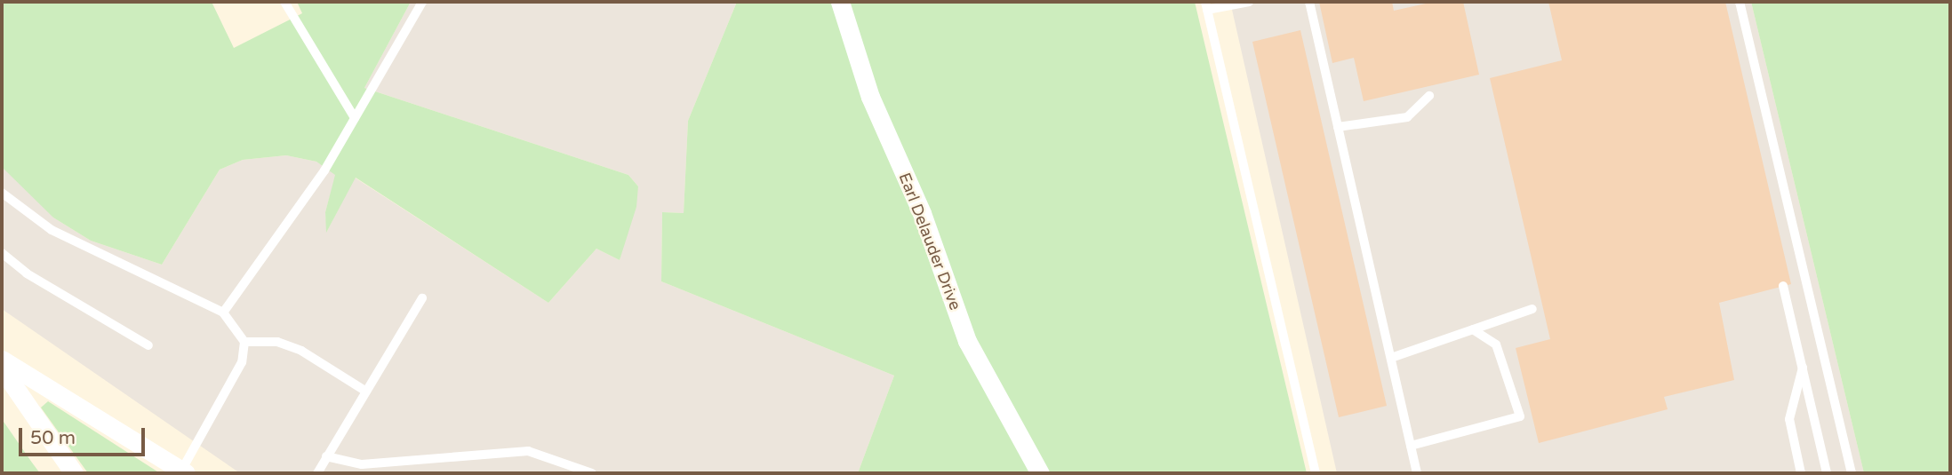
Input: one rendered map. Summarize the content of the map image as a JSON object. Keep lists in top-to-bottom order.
{
  "streets": {
    "street": ["Earl Delauder Drive"]
  },
  "scale_bar": "50 m"
}
